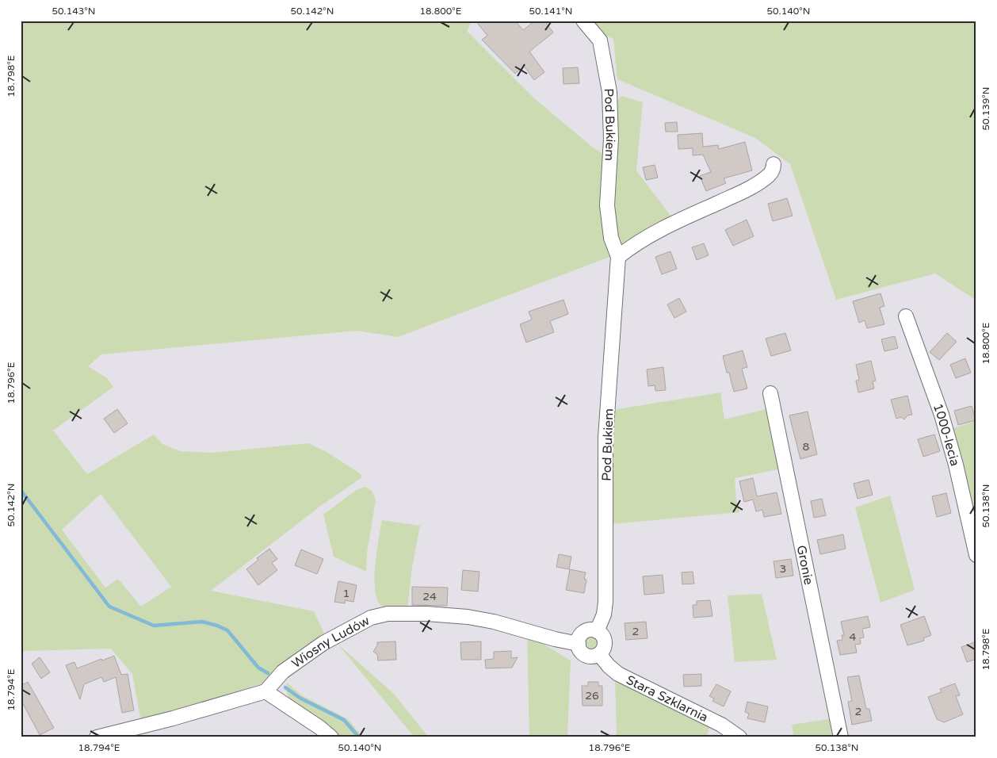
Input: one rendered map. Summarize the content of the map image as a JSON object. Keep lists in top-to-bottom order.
{
  "streets": {
    "street": [
      "Pod Bukiem",
      "1000-lecia",
      "Gronie",
      "Wiosny Ludów",
      "Stara Szklarnia"
    ]
  },
  "crossings": [
    ["Pod Bukiem", "Wiosny Ludów"],
    ["Pod Bukiem", "Stara Szklarnia"],
    ["Wiosny Ludów", "Stara Szklarnia"]
  ],
  "house_numbers": [
    "8",
    "3",
    "1",
    "24",
    "2",
    "4",
    "26",
    "2"
  ],
  "coordinates": [
    "50.143°N",
    "50.142°N",
    "18.800°E",
    "50.141°N",
    "50.140°N",
    "18.798°E",
    "50.139°N",
    "18.796°E",
    "50.138°N",
    "18.794°E"
  ]
}
